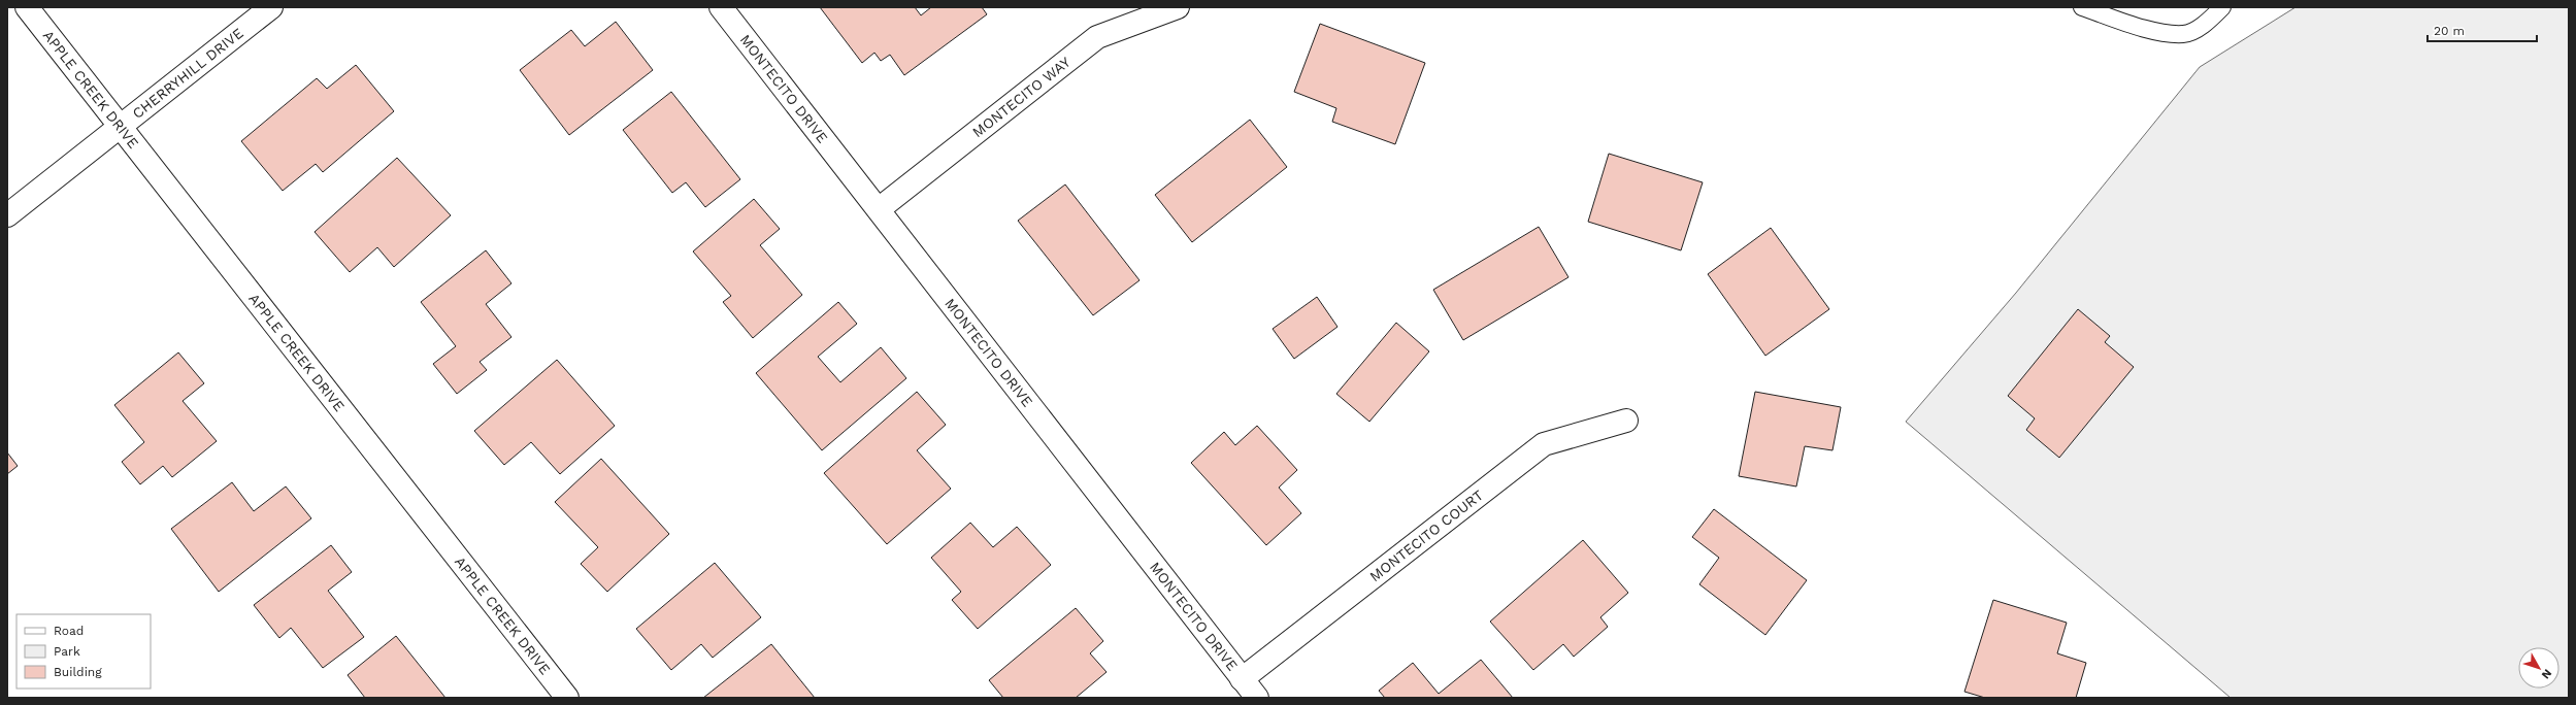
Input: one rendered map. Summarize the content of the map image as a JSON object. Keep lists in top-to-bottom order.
{
  "streets": {
    "street": [
      "CHERRYHILL DRIVE",
      "APPLE CREEK DRIVE",
      "MONTECITO DRIVE",
      "MONTECITO WAY",
      "MONTECITO COURT"
    ]
  },
  "crossings": [
    ["CHERRYHILL DRIVE", "APPLE CREEK DRIVE"],
    ["MONTECITO DRIVE", "MONTECITO WAY"],
    ["MONTECITO DRIVE", "MONTECITO COURT"]
  ],
  "legend": ["Road", "Park", "Building"],
  "scale_bar": "20 m",
  "north": "bottom right"
}
